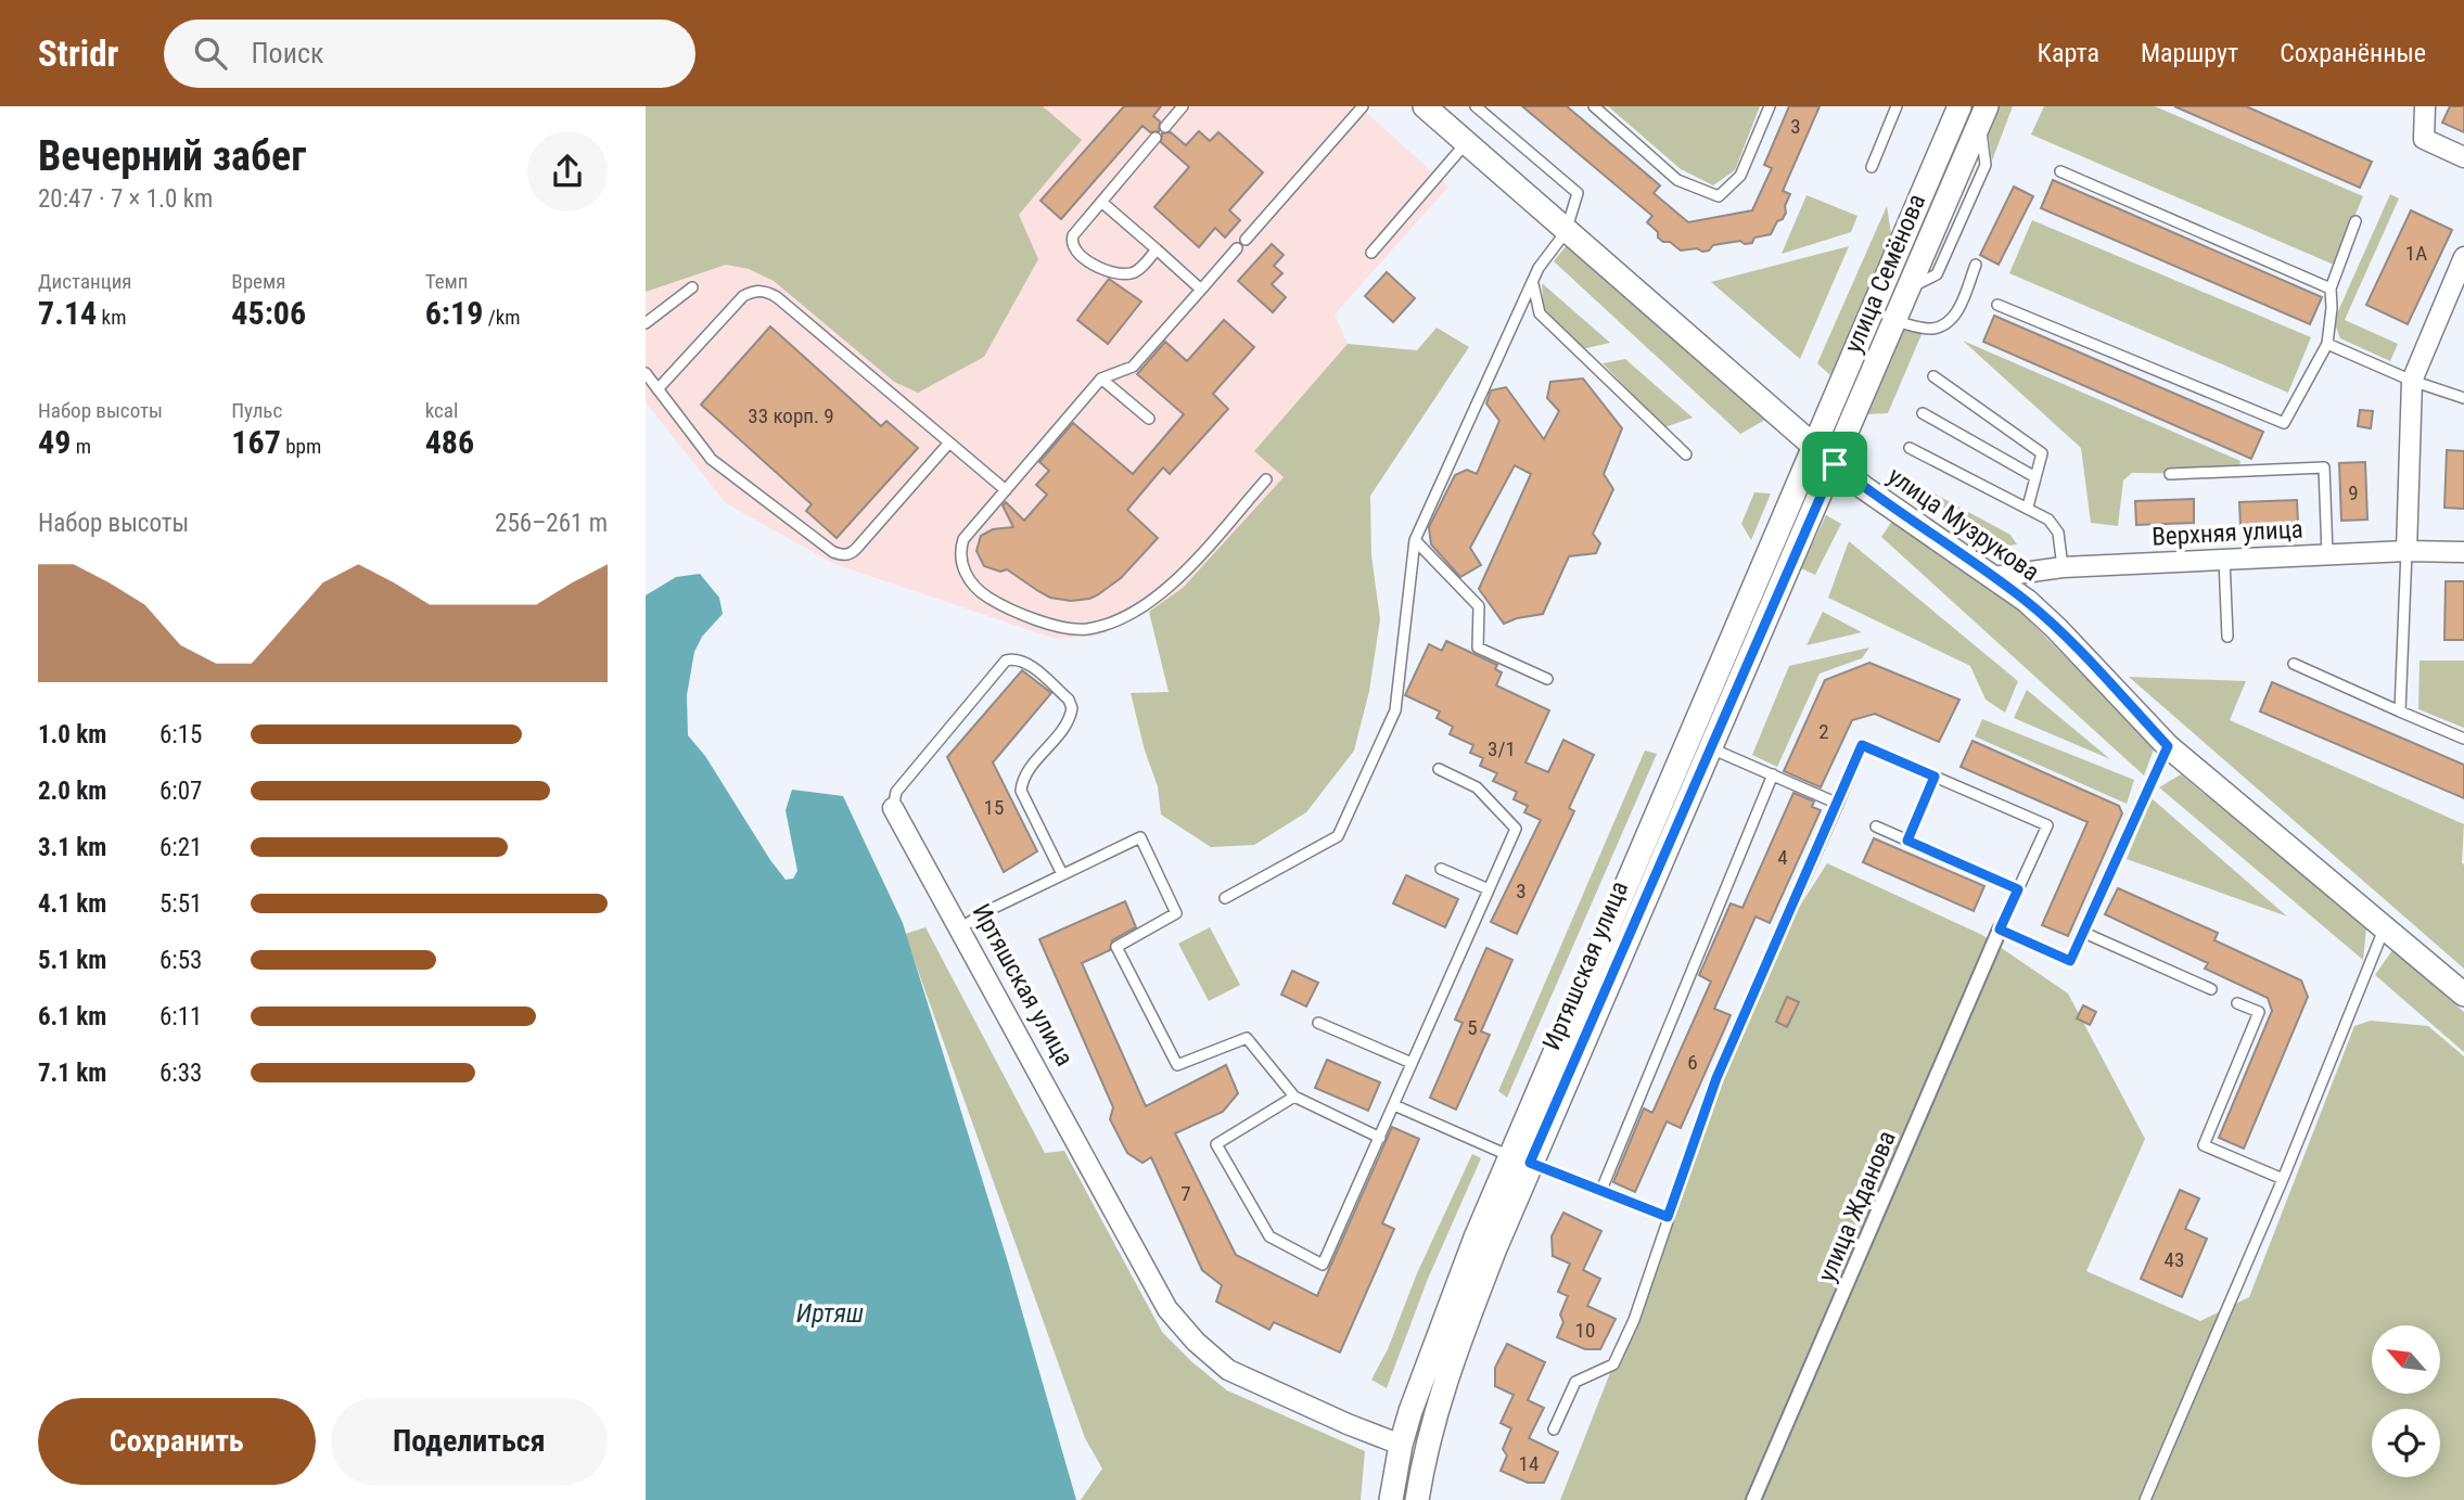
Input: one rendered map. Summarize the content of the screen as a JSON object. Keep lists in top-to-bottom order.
{
  "streets": {
    "street": [
      "улица Семёнова",
      "улица Музрукова",
      "Верхняя улица",
      "Иртяшская улица",
      "улица Жданова"
    ]
  },
  "crossings": [
    ["улица Семёнова", "улица Музрукова"],
    ["улица Семёнова", "Иртяшская улица"],
    ["улица Музрукова", "Верхняя улица"],
    ["улица Музрукова", "Иртяшская улица"]
  ],
  "water": ["Иртяш"],
  "house_numbers": [
    "3",
    "1А",
    "33 корп. 9",
    "9",
    "2",
    "3/1",
    "15",
    "4",
    "3",
    "5",
    "6",
    "7",
    "43",
    "10",
    "14"
  ],
  "north": "top left",
  "page": {
    "header": "Stridr",
    "search": "Поиск",
    "nav": ["Карта", "Маршрут", "Сохранённые"],
    "heading": ["Вечерний забег", "20:47 · 7 × 1.0 km"],
    "stats": [
      ["Дистанция", "7.14 km"],
      ["Время", "45:06"],
      ["Темп", "6:19 /km"],
      ["Набор высоты", "49 m"],
      ["Пульс", "167 bpm"],
      ["kcal", "486"]
    ],
    "chart": ["Набор высоты", "256–261 m"],
    "list": [
      {
        "name": "1.0 km",
        "note": "6:15"
      },
      {
        "name": "2.0 km",
        "note": "6:07"
      },
      {
        "name": "3.1 km",
        "note": "6:21"
      },
      {
        "name": "4.1 km",
        "note": "5:51"
      },
      {
        "name": "5.1 km",
        "note": "6:53"
      },
      {
        "name": "6.1 km",
        "note": "6:11"
      },
      {
        "name": "7.1 km",
        "note": "6:33"
      }
    ],
    "buttons": ["Сохранить", "Поделиться"]
  }
}
